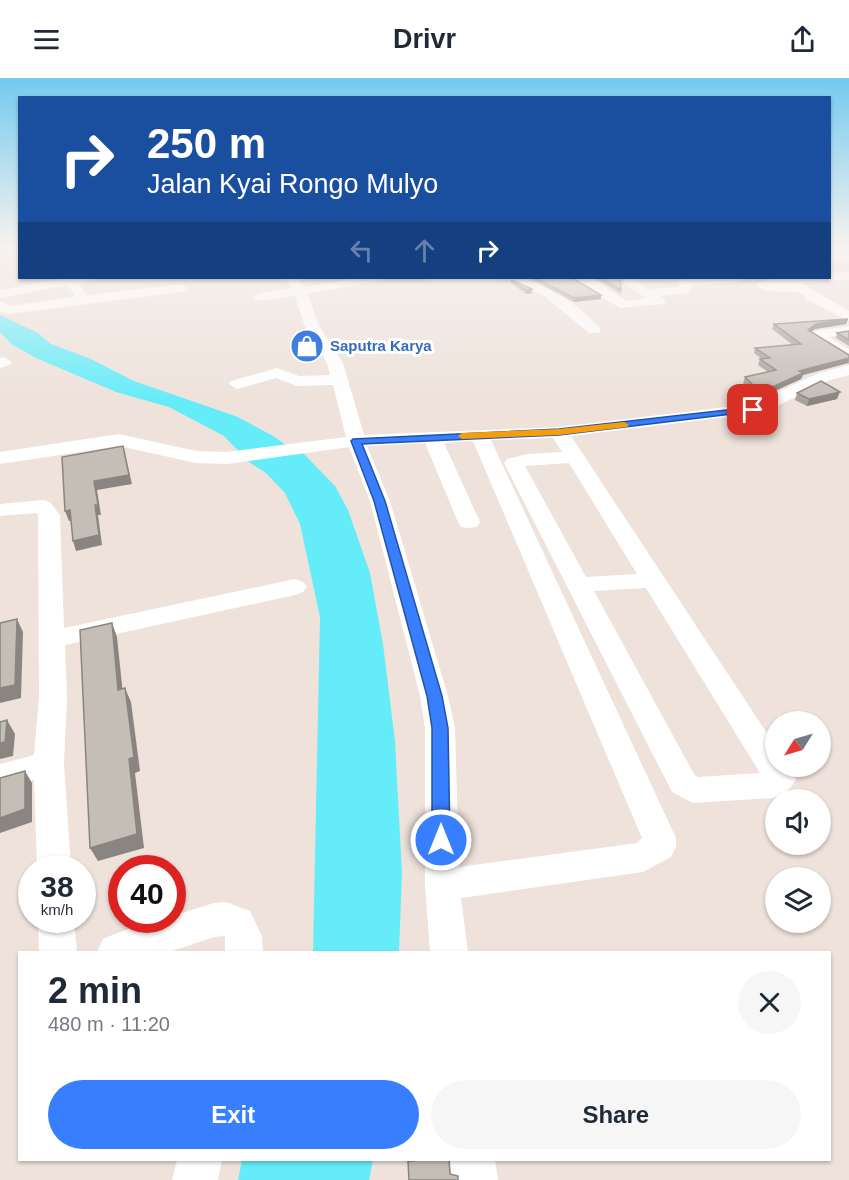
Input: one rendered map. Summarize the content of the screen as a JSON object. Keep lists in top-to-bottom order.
{
  "places": {
    "shop": ["Saputra Karya"]
  },
  "north": "bottom left",
  "page": {
    "header": "Drivr",
    "turn": ["250 m", "Jalan Kyai Rongo Mulyo"],
    "speed": "38 km/h",
    "limit": "40",
    "heading": ["2 min", "480 m · 11:20"],
    "buttons": ["Exit", "Share"]
  }
}
